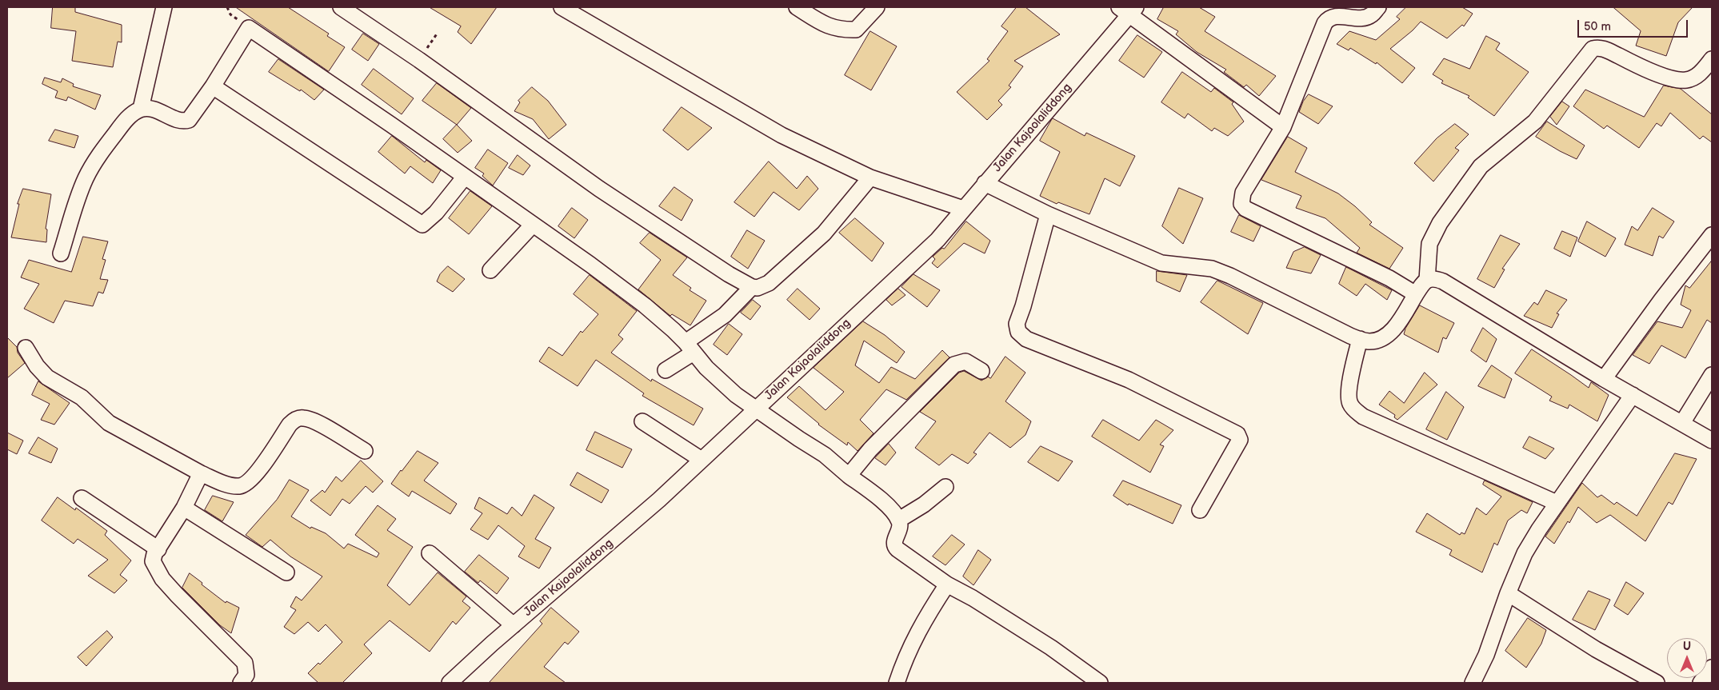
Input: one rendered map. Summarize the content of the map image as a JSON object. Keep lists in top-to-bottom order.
{
  "streets": {
    "street": ["Jalan Kajaolaliddong"]
  },
  "scale_bar": "50 m",
  "north": "top"
}
